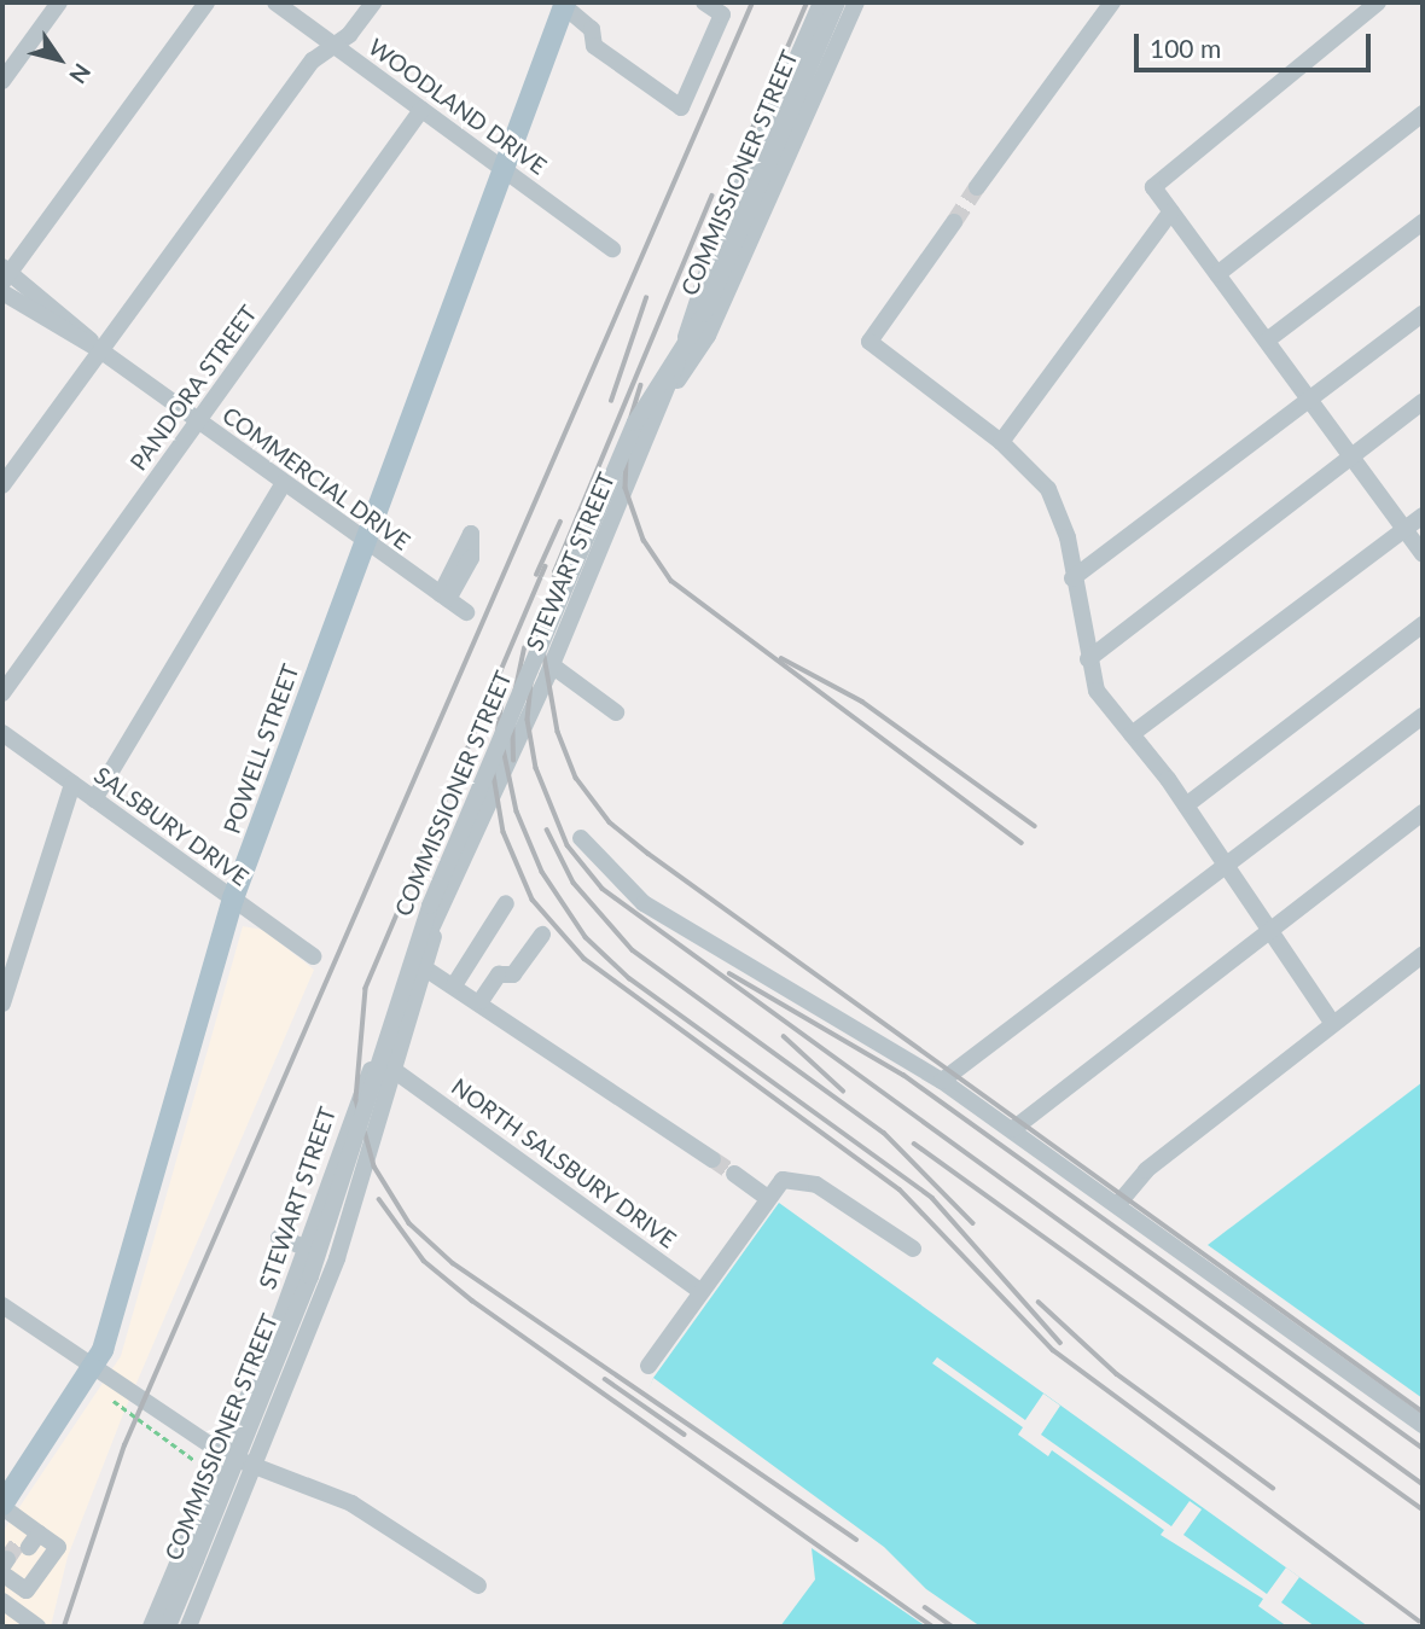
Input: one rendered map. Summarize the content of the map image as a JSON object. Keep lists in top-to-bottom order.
{
  "streets": {
    "main road": ["POWELL STREET"],
    "street": [
      "WOODLAND DRIVE",
      "COMMISSIONER STREET",
      "PANDORA STREET",
      "COMMERCIAL DRIVE",
      "STEWART STREET",
      "SALSBURY DRIVE",
      "NORTH SALSBURY DRIVE"
    ]
  },
  "crossings": [
    ["WOODLAND DRIVE", "PANDORA STREET"],
    ["WOODLAND DRIVE", "POWELL STREET"],
    ["PANDORA STREET", "COMMERCIAL DRIVE"],
    ["COMMERCIAL DRIVE", "POWELL STREET"],
    ["STEWART STREET", "NORTH SALSBURY DRIVE"],
    ["POWELL STREET", "SALSBURY DRIVE"]
  ],
  "scale_bar": "100 m",
  "north": "bottom right"
}
